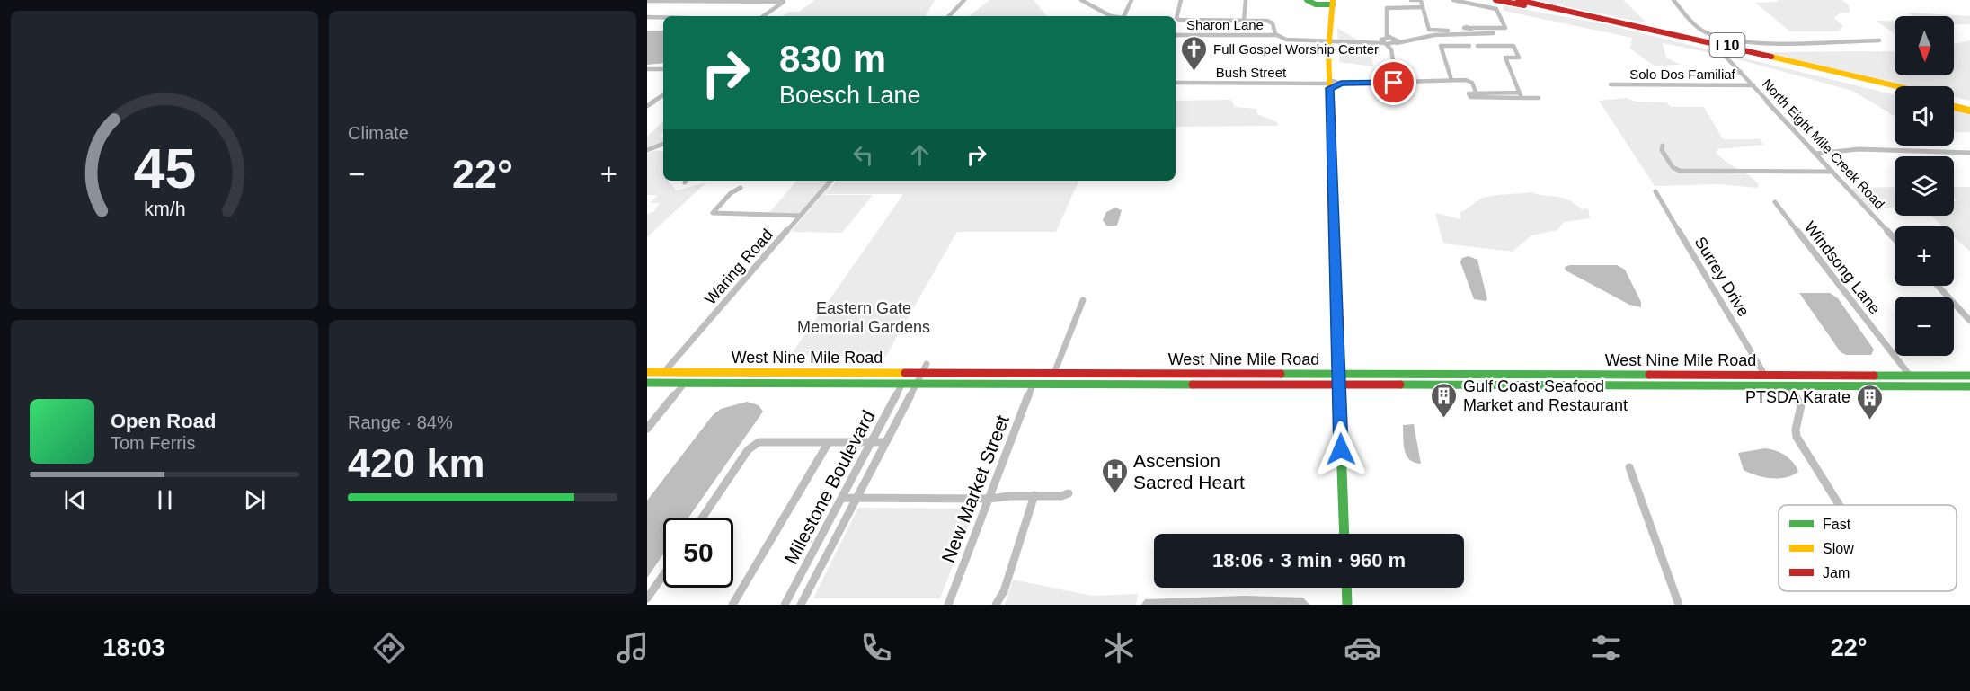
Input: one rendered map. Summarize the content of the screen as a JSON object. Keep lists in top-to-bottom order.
{
  "streets": {
    "main road": ["I 10", "West Nine Mile Road"],
    "street": [
      "Sharon Lane",
      "Bush Street",
      "Solo Dos Familiaf",
      "North Eight Mile Creek Road",
      "Waring Road",
      "Windsong Lane",
      "Surrey Drive",
      "Milestone Boulevard",
      "New Market Street"
    ]
  },
  "crossings": [
    ["Solo Dos Familiaf", "North Eight Mile Creek Road"],
    ["Waring Road", "West Nine Mile Road"],
    ["Windsong Lane", "West Nine Mile Road"],
    ["Surrey Drive", "West Nine Mile Road"],
    ["West Nine Mile Road", "Milestone Boulevard"],
    ["West Nine Mile Road", "New Market Street"]
  ],
  "parks": ["Eastern Gate Memorial Gardens"],
  "places": {
    "church": ["Full Gospel Worship Center"],
    "building": ["Gulf Coast Seafood Market and Restaurant", "PTSDA Karate"],
    "hospital": ["Ascension Sacred Heart"]
  },
  "legend": ["Fast", "Slow", "Jam"],
  "north": "bottom",
  "page": {
    "tile": [
      "Climate",
      ["Range · 84%", "420 km"]
    ],
    "map_buttons": ["+", "−"],
    "turn": ["830 m", "Boesch Lane"],
    "heat": ["−", "22°", "+"],
    "song": ["Open Road", "Tom Ferris"],
    "limit": "50",
    "trip": "18:06 · 3 min · 960 m",
    "tabs": ["18:03", "22°"],
    "gauge": ["45", "km/h"]
  }
}
